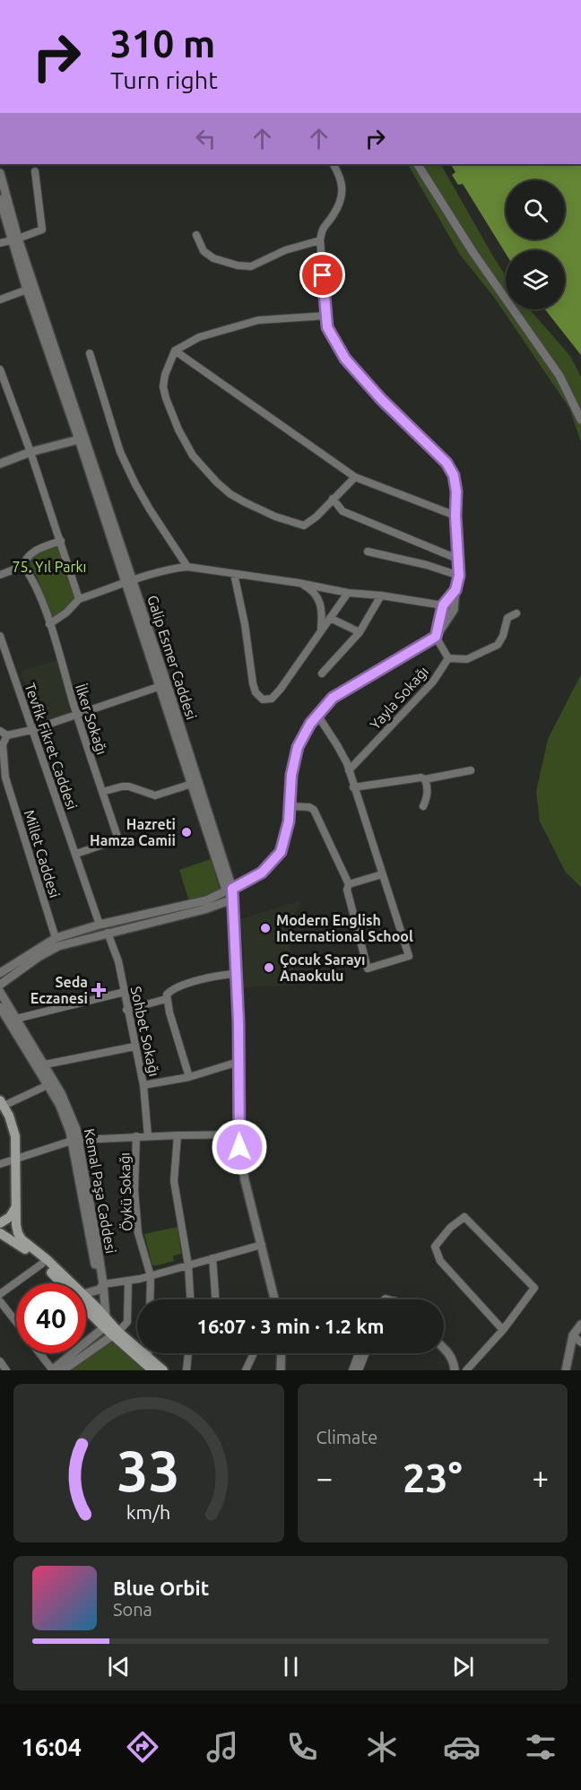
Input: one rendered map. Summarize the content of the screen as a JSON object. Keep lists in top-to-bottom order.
{
  "streets": {
    "street": [
      "Galip Esmer Caddesi",
      "Yayla Sokağı",
      "İlker Sokağı",
      "Tevfik Fikret Caddesi",
      "Millet Caddesi",
      "Sohbet Sokağı",
      "Kemal Paşa Caddesi",
      "Öykü Sokağı"
    ]
  },
  "crossings": [
    ["İlker Sokağı", "Tevfik Fikret Caddesi"]
  ],
  "parks": ["75. Yıl Parkı"],
  "places": {
    "other": ["Hazreti Hamza Camii", "Modern English International School", "Çocuk Sarayı Anaokulu"],
    "health": ["Seda Eczanesi"]
  },
  "page": {
    "turn": ["310 m", "Turn right"],
    "limit": "40",
    "trip": "16:07 · 3 min · 1.2 km",
    "tile": "Climate",
    "heat": ["−", "23°", "+"],
    "song": ["Blue Orbit", "Sona"],
    "tabs": "16:04",
    "gauge": ["33", "km/h"]
  }
}
